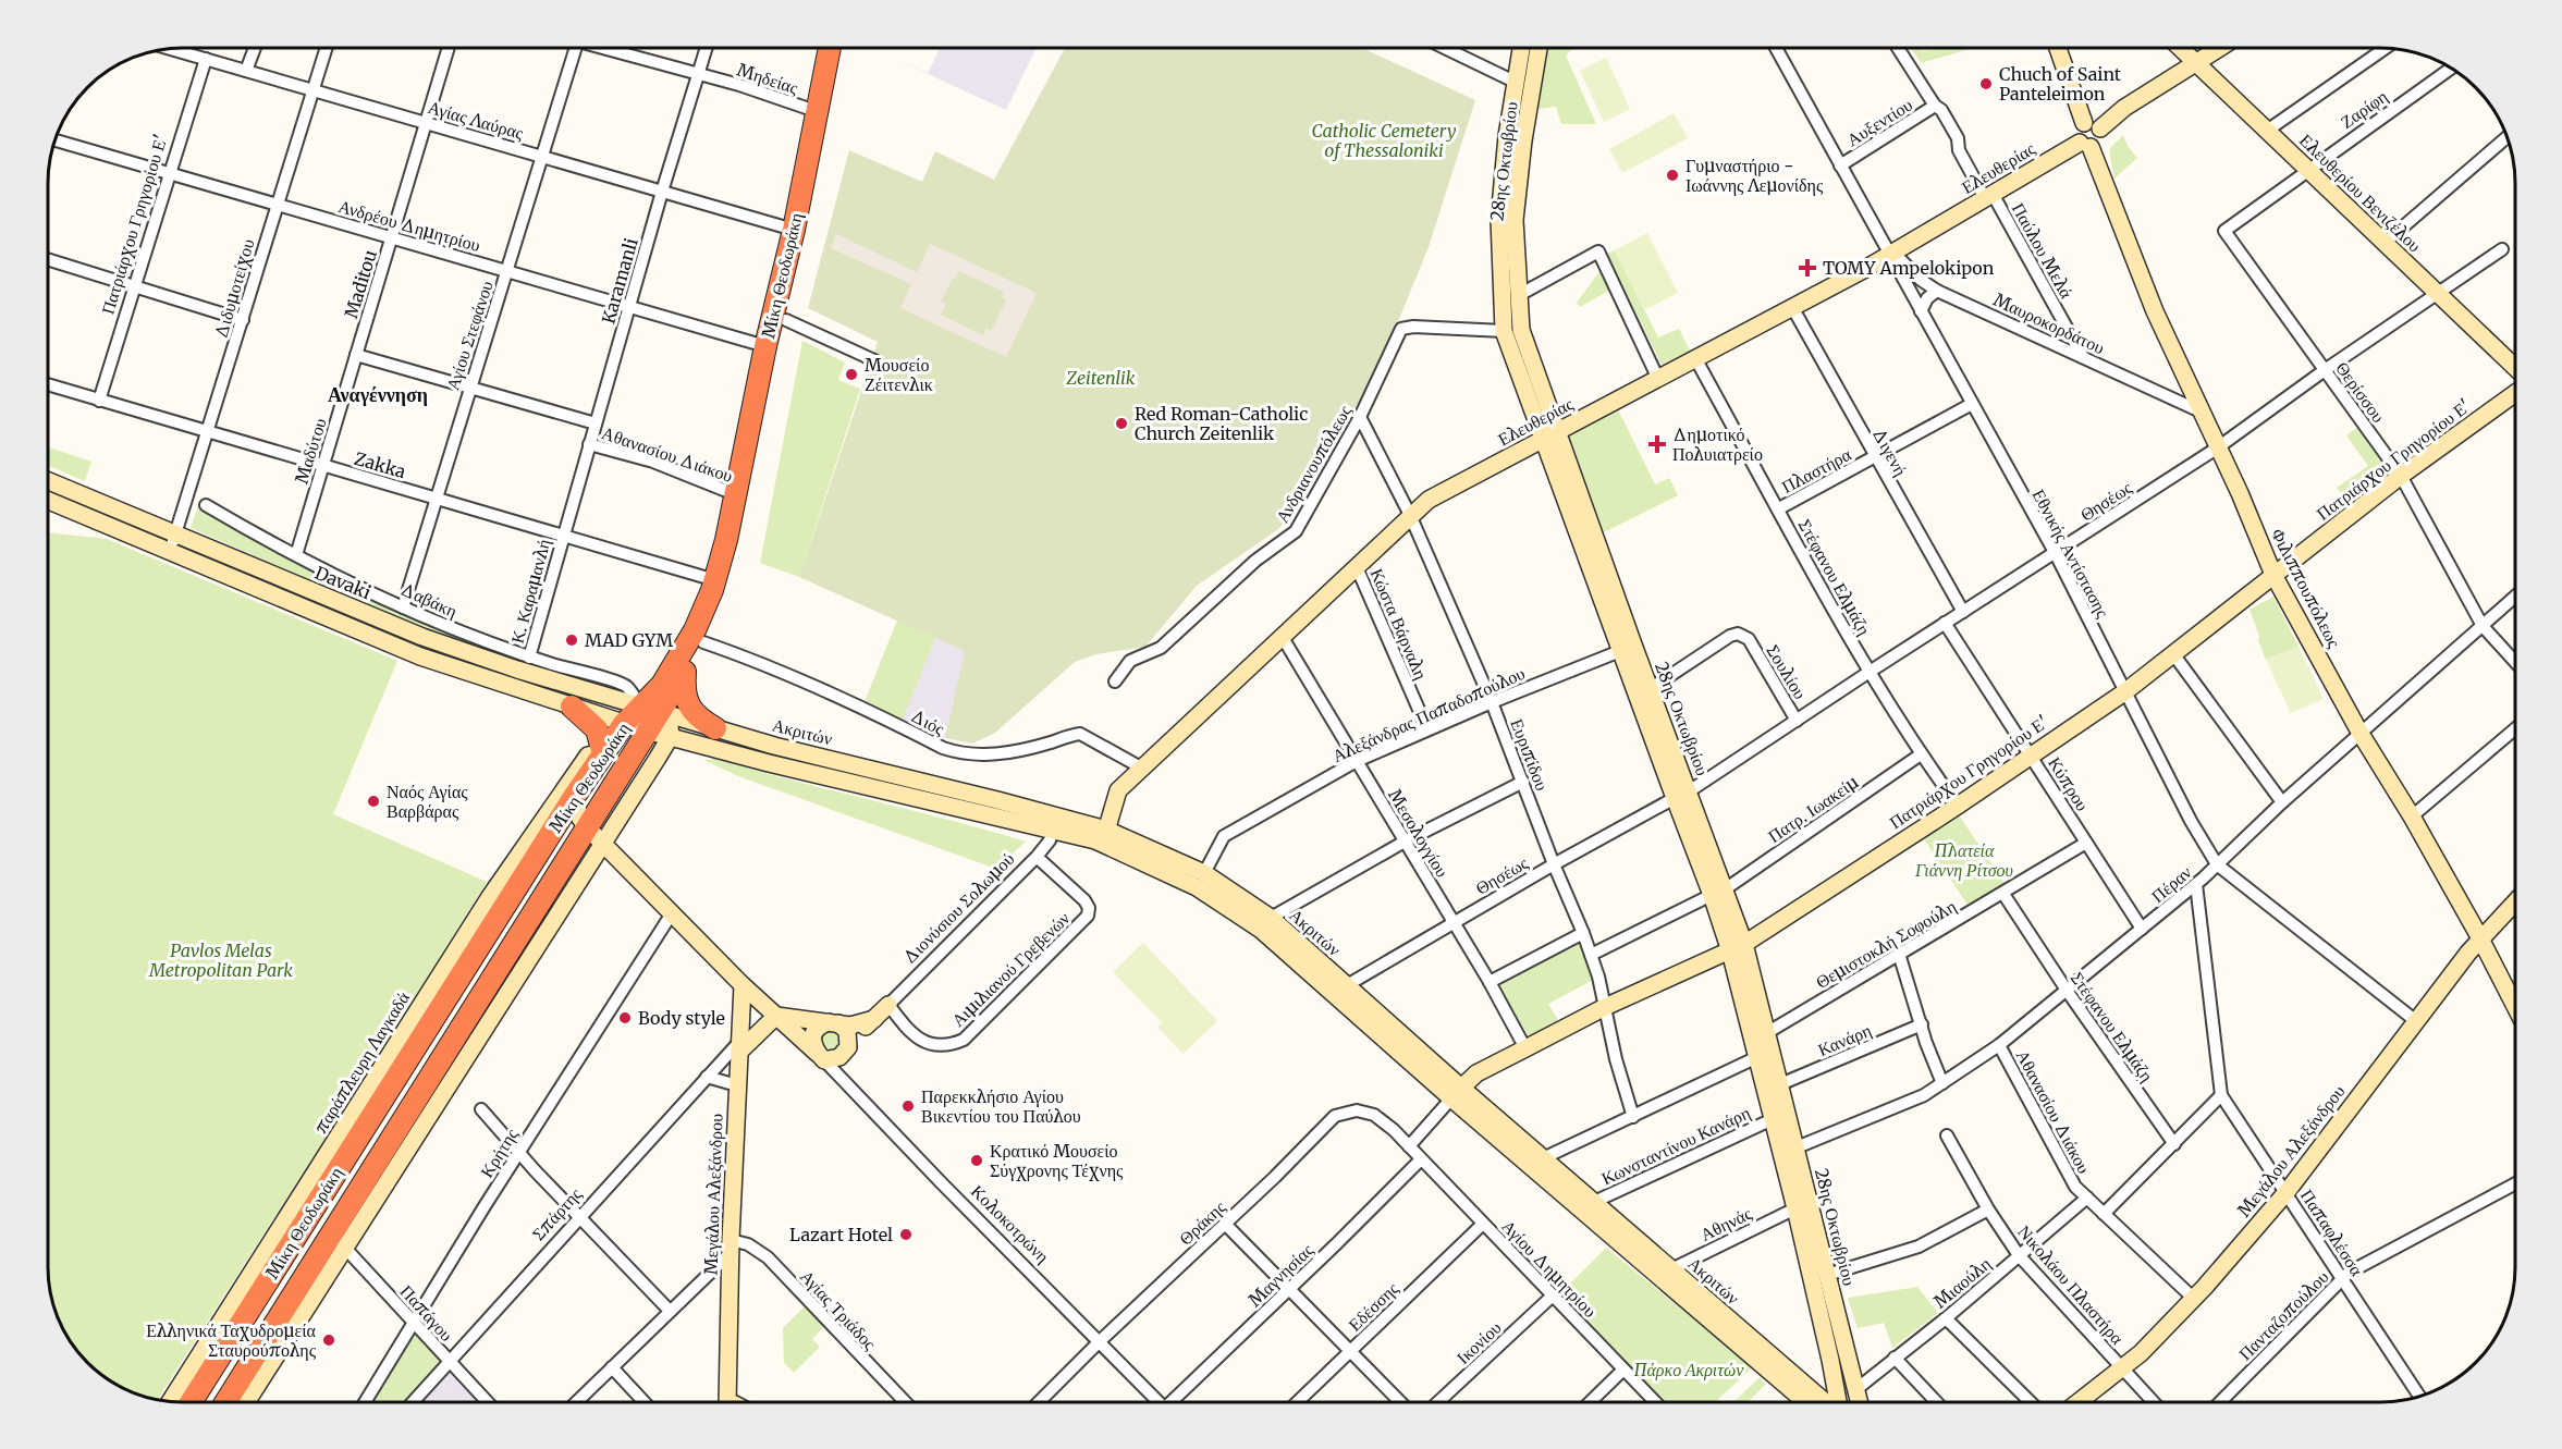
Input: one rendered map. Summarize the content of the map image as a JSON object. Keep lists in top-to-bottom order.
{
  "streets": {
    "highway": ["Μίκη Θεοδωράκη"],
    "main road": [
      "28ης Οκτωβρίου",
      "Ελευθερίας",
      "Ελευθερίου Βενιζέλου",
      "Πατριάρχου Γρηγορίου Ε'",
      "Davaki",
      "Φιλιππουπόλεως",
      "Ακριτών",
      "Διονύσιου Σολωμού",
      "παράπλευρη Λαγκαδά",
      "Μεγάλου Αλεξάνδρου",
      "Σπάρτης",
      "Κολοκοτρώνη"
    ],
    "street": [
      "Μηδείας",
      "Ζαρίφη",
      "Αγίας Λαύρας",
      "Αυξεντίου",
      "Ανδρέου Δημητρίου",
      "Παύλου Μελά",
      "Karamanli",
      "Maditou",
      "Διδυμοτείχου",
      "Μαυροκορδάτου",
      "Αγίου Στεφάνου",
      "Θερίσσου",
      "Μαδύτου",
      "Διγενή",
      "Αθανασίου Διάκου",
      "Ανδριανουπόλεως",
      "Zakka",
      "Πλαστήρα",
      "Θησέως",
      "Εθνικής Αντίστασης",
      "Στέφανου Ελμάζη",
      "Κ. Καραμανλή",
      "Δαβάκη",
      "Κώστα Βάρναλη",
      "Σουλίου",
      "Αλεξάνδρας Παπαδοπούλου",
      "Διός",
      "Ευριπίδου",
      "Κύπρου",
      "Πατρ. Ιωακείμ",
      "Μεσολογγίου",
      "Πέραν",
      "Θεμιστοκλή Σοφούλη",
      "Αιμιλιανού Γρεβενών",
      "Κανάρη",
      "Κωνσταντίνου Κανάρη",
      "Κρήτης",
      "Θράκης",
      "Αθηνάς",
      "Παπαφλέσσα",
      "Αγίου Δημητρίου",
      "Μαγνησίας",
      "Μιαούλη",
      "Νικολάου Πλαστήρα",
      "Εδέσσης",
      "Αγίας Τριάδος",
      "Παπάγου",
      "Πανταζοπούλου",
      "Ικονίου"
    ]
  },
  "crossings": [
    ["Μηδείας", "Μίκη Θεοδωράκη"],
    ["Μηδείας", "Karamanli"],
    ["Ζαρίφη", "Ελευθερίου Βενιζέλου"],
    ["Ζαρίφη", "Θερίσσου"],
    ["Αγίας Λαύρας", "Πατριάρχου Γρηγορίου Ε'"],
    ["Αγίας Λαύρας", "Μίκη Θεοδωράκη"],
    ["Αγίας Λαύρας", "Karamanli"],
    ["Αγίας Λαύρας", "Maditou"],
    ["Αγίας Λαύρας", "Διδυμοτείχου"],
    ["Αγίας Λαύρας", "Αγίου Στεφάνου"],
    ["Αυξεντίου", "Παύλου Μελά"],
    ["Αυξεντίου", "Εθνικής Αντίστασης"],
    ["28ης Οκτωβρίου", "Ελευθερίας"],
    ["28ης Οκτωβρίου", "Πατριάρχου Γρηγορίου Ε'"],
    ["28ης Οκτωβρίου", "Ανδριανουπόλεως"],
    ["28ης Οκτωβρίου", "Θησέως"],
    ["28ης Οκτωβρίου", "Σουλίου"],
    ["28ης Οκτωβρίου", "Αλεξάνδρας Παπαδοπούλου"],
    ["28ης Οκτωβρίου", "Πατρ. Ιωακείμ"],
    ["28ης Οκτωβρίου", "Πέραν"],
    ["28ης Οκτωβρίου", "Θεμιστοκλή Σοφούλη"],
    ["28ης Οκτωβρίου", "Κανάρη"],
    ["28ης Οκτωβρίου", "Κωνσταντίνου Κανάρη"],
    ["28ης Οκτωβρίου", "Αθηνάς"],
    ["28ης Οκτωβρίου", "Μιαούλη"],
    ["Ελευθερίας", "Παύλου Μελά"],
    ["Ελευθερίας", "Μαυροκορδάτου"],
    ["Ελευθερίας", "Διγενή"],
    ["Ελευθερίας", "Εθνικής Αντίστασης"],
    ["Ελευθερίας", "Στέφανου Ελμάζη"],
    ["Ελευθερίας", "Φιλιππουπόλεως"],
    ["Ελευθερίας", "Κώστα Βάρναλη"],
    ["Ελευθερίας", "Διός"],
    ["Ελευθερίας", "Ακριτών"],
    ["Ελευθερίας", "Ευριπίδου"],
    ["Ελευθερίας", "Μεσολογγίου"],
    ["Ελευθερίου Βενιζέλου", "Θησέως"],
    ["Πατριάρχου Γρηγορίου Ε'", "Ανδρέου Δημητρίου"],
    ["Πατριάρχου Γρηγορίου Ε'", "Θερίσσου"],
    ["Πατριάρχου Γρηγορίου Ε'", "Zakka"],
    ["Πατριάρχου Γρηγορίου Ε'", "Εθνικής Αντίστασης"],
    ["Πατριάρχου Γρηγορίου Ε'", "Στέφανου Ελμάζη"],
    ["Πατριάρχου Γρηγορίου Ε'", "Φιλιππουπόλεως"],
    ["Πατριάρχου Γρηγορίου Ε'", "Ακριτών"],
    ["Πατριάρχου Γρηγορίου Ε'", "Ευριπίδου"],
    ["Πατριάρχου Γρηγορίου Ε'", "Κύπρου"],
    ["Πατριάρχου Γρηγορίου Ε'", "Μεσολογγίου"],
    ["Πατριάρχου Γρηγορίου Ε'", "Θράκης"],
    ["Πατριάρχου Γρηγορίου Ε'", "Αγίου Δημητρίου"],
    ["Ανδρέου Δημητρίου", "Μίκη Θεοδωράκη"],
    ["Ανδρέου Δημητρίου", "Karamanli"],
    ["Ανδρέου Δημητρίου", "Maditou"],
    ["Ανδρέου Δημητρίου", "Διδυμοτείχου"],
    ["Ανδρέου Δημητρίου", "Αγίου Στεφάνου"],
    ["Παύλου Μελά", "Μαυροκορδάτου"],
    ["Μίκη Θεοδωράκη", "Αθανασίου Διάκου"],
    ["Μίκη Θεοδωράκη", "Zakka"],
    ["Μίκη Θεοδωράκη", "Davaki"],
    ["Μίκη Θεοδωράκη", "Δαβάκη"],
    ["Μίκη Θεοδωράκη", "Διός"],
    ["Μίκη Θεοδωράκη", "Ακριτών"],
    ["Μίκη Θεοδωράκη", "παράπλευρη Λαγκαδά"],
    ["Μίκη Θεοδωράκη", "Κολοκοτρώνη"],
    ["Μίκη Θεοδωράκη", "Παπάγου"],
    ["Karamanli", "Αθανασίου Διάκου"],
    ["Karamanli", "Zakka"],
    ["Karamanli", "Κ. Καραμανλή"],
    ["Maditou", "Μαδύτου"],
    ["Maditou", "Αθανασίου Διάκου"],
    ["Διδυμοτείχου", "Zakka"],
    ["Διδυμοτείχου", "Davaki"],
    ["Μαυροκορδάτου", "Εθνικής Αντίστασης"],
    ["Μαυροκορδάτου", "Φιλιππουπόλεως"],
    ["Αγίου Στεφάνου", "Αθανασίου Διάκου"],
    ["Αγίου Στεφάνου", "Zakka"],
    ["Αγίου Στεφάνου", "Δαβάκη"],
    ["Θερίσσου", "Θησέως"],
    ["Θερίσσου", "Πέραν"],
    ["Μαδύτου", "Αθανασίου Διάκου"],
    ["Μαδύτου", "Zakka"],
    ["Μαδύτου", "Δαβάκη"],
    ["Διγενή", "Πλαστήρα"],
    ["Διγενή", "Θησέως"],
    ["Αθανασίου Διάκου", "Πέραν"],
    ["Αθανασίου Διάκου", "Μεγάλου Αλεξάνδρου"],
    ["Αθανασίου Διάκου", "Μιαούλη"],
    ["Ανδριανουπόλεως", "Ευριπίδου"],
    ["Zakka", "Κ. Καραμανλή"],
    ["Πλαστήρα", "Εθνικής Αντίστασης"],
    ["Πλαστήρα", "Στέφανου Ελμάζη"],
    ["Θησέως", "Εθνικής Αντίστασης"],
    ["Θησέως", "Στέφανου Ελμάζη"],
    ["Θησέως", "Φιλιππουπόλεως"],
    ["Θησέως", "Σουλίου"],
    ["Θησέως", "Ακριτών"],
    ["Θησέως", "Ευριπίδου"],
    ["Θησέως", "Κύπρου"],
    ["Θησέως", "Μεσολογγίου"],
    ["Εθνικής Αντίστασης", "Πέραν"],
    ["Εθνικής Αντίστασης", "Μεγάλου Αλεξάνδρου"],
    ["Στέφανου Ελμάζη", "Πατρ. Ιωακείμ"],
    ["Στέφανου Ελμάζη", "Πέραν"],
    ["Στέφανου Ελμάζη", "Θεμιστοκλή Σοφούλη"],
    ["Davaki", "Δαβάκη"],
    ["Davaki", "Ακριτών"],
    ["Φιλιππουπόλεως", "Πέραν"],
    ["Φιλιππουπόλεως", "Μεγάλου Αλεξάνδρου"],
    ["Κ. Καραμανλή", "Δαβάκη"],
    ["Δαβάκη", "Ακριτών"],
    ["Κώστα Βάρναλη", "Αλεξάνδρας Παπαδοπούλου"],
    ["Αλεξάνδρας Παπαδοπούλου", "Ακριτών"],
    ["Αλεξάνδρας Παπαδοπούλου", "Ευριπίδου"],
    ["Αλεξάνδρας Παπαδοπούλου", "Μεσολογγίου"],
    ["Ακριτών", "Διονύσιου Σολωμού"],
    ["Ακριτών", "Κωνσταντίνου Κανάρη"],
    ["Ακριτών", "Αθηνάς"],
    ["Ευριπίδου", "Πατρ. Ιωακείμ"],
    ["Κύπρου", "Πέραν"],
    ["Κύπρου", "Θεμιστοκλή Σοφούλη"],
    ["Πέραν", "Παπαφλέσσα"],
    ["Διονύσιου Σολωμού", "Αιμιλιανού Γρεβενών"],
    ["Διονύσιου Σολωμού", "Κολοκοτρώνη"],
    ["Μεγάλου Αλεξάνδρου", "Σπάρτης"],
    ["Μεγάλου Αλεξάνδρου", "Κολοκοτρώνη"],
    ["Μεγάλου Αλεξάνδρου", "Παπαφλέσσα"],
    ["Μεγάλου Αλεξάνδρου", "Νικολάου Πλαστήρα"],
    ["Μεγάλου Αλεξάνδρου", "Αγίας Τριάδος"],
    ["Κρήτης", "Κολοκοτρώνη"],
    ["Κρήτης", "Παπάγου"],
    ["Σπάρτης", "Κολοκοτρώνη"],
    ["Σπάρτης", "Παπάγου"],
    ["Θράκης", "Κολοκοτρώνη"],
    ["Θράκης", "Αγίου Δημητρίου"],
    ["Παπαφλέσσα", "Πανταζοπούλου"],
    ["Αγίου Δημητρίου", "Μαγνησίας"],
    ["Αγίου Δημητρίου", "Εδέσσης"],
    ["Αγίου Δημητρίου", "Ικονίου"],
    ["Μιαούλη", "Νικολάου Πλαστήρα"]
  ],
  "districts": ["Αναγέννηση"],
  "parks": [
    "Catholic Cemetery of Thessaloniki",
    "Zeitenlik",
    "Πλατεία Γιάννη Ρίτσου",
    "Pavlos Melas Metropolitan Park",
    "Πάρκο Ακριτών"
  ],
  "places": {
    "other": [
      "Chuch of Saint Panteleimon",
      "Γυμναστήριο - Ιωάννης Λεμονίδης",
      "Μουσείο Ζέιτενλικ",
      "Red Roman-Catholic Church Zeitenlik",
      "MAD GYM",
      "Ναός Αγίας Βαρβάρας",
      "Body style",
      "Παρεκκλήσιο Αγίου Βικεντίου του Παύλου",
      "Κρατικό Μουσείο Σύγχρονης Τέχνης",
      "Lazart Hotel",
      "Ελληνικά Ταχυδρομεία Σταυρούπολης"
    ],
    "health": ["TOMY Ampelokipon", "Δημοτικό Πολυιατρείο"]
  }
}
